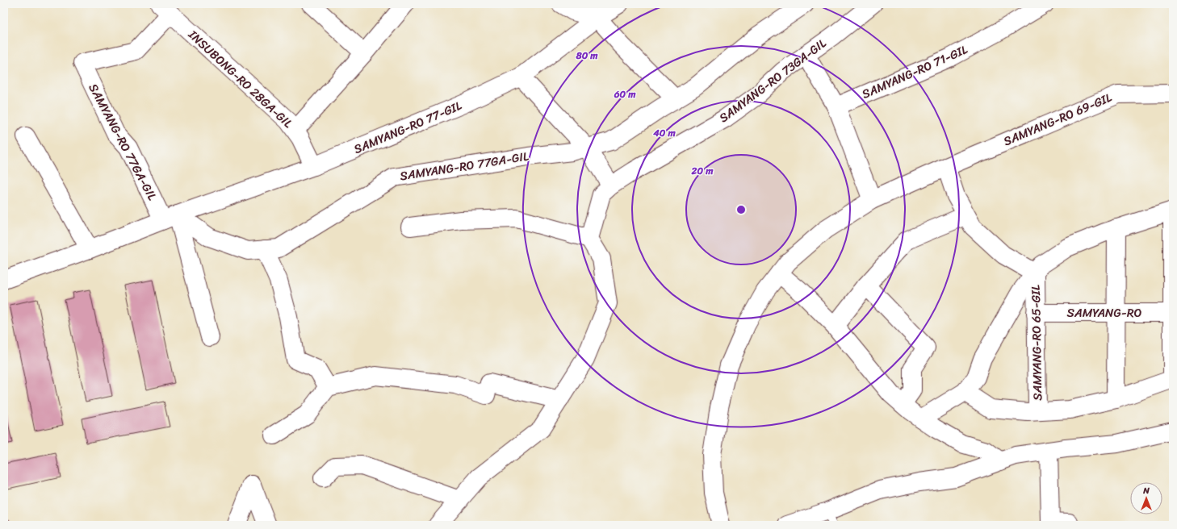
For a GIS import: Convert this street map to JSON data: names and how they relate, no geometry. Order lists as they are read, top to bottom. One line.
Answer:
{"streets":{"street":["SAMYANG-RO 71-GIL","INSUBONG-RO 28GA-GIL","SAMYANG-RO 73GA-GIL","SAMYANG-RO 69-GIL","SAMYANG-RO 77-GIL","SAMYANG-RO 77GA-GIL","SAMYANG-RO","SAMYANG-RO 65-GIL"]},"crossings":[["INSUBONG-RO 28GA-GIL","SAMYANG-RO 77-GIL"],["INSUBONG-RO 28GA-GIL","SAMYANG-RO 77GA-GIL"],["SAMYANG-RO 77-GIL","SAMYANG-RO 77GA-GIL"],["SAMYANG-RO","SAMYANG-RO 65-GIL"]],"north":"top","rings":["80 m","60 m","40 m","20 m"]}
